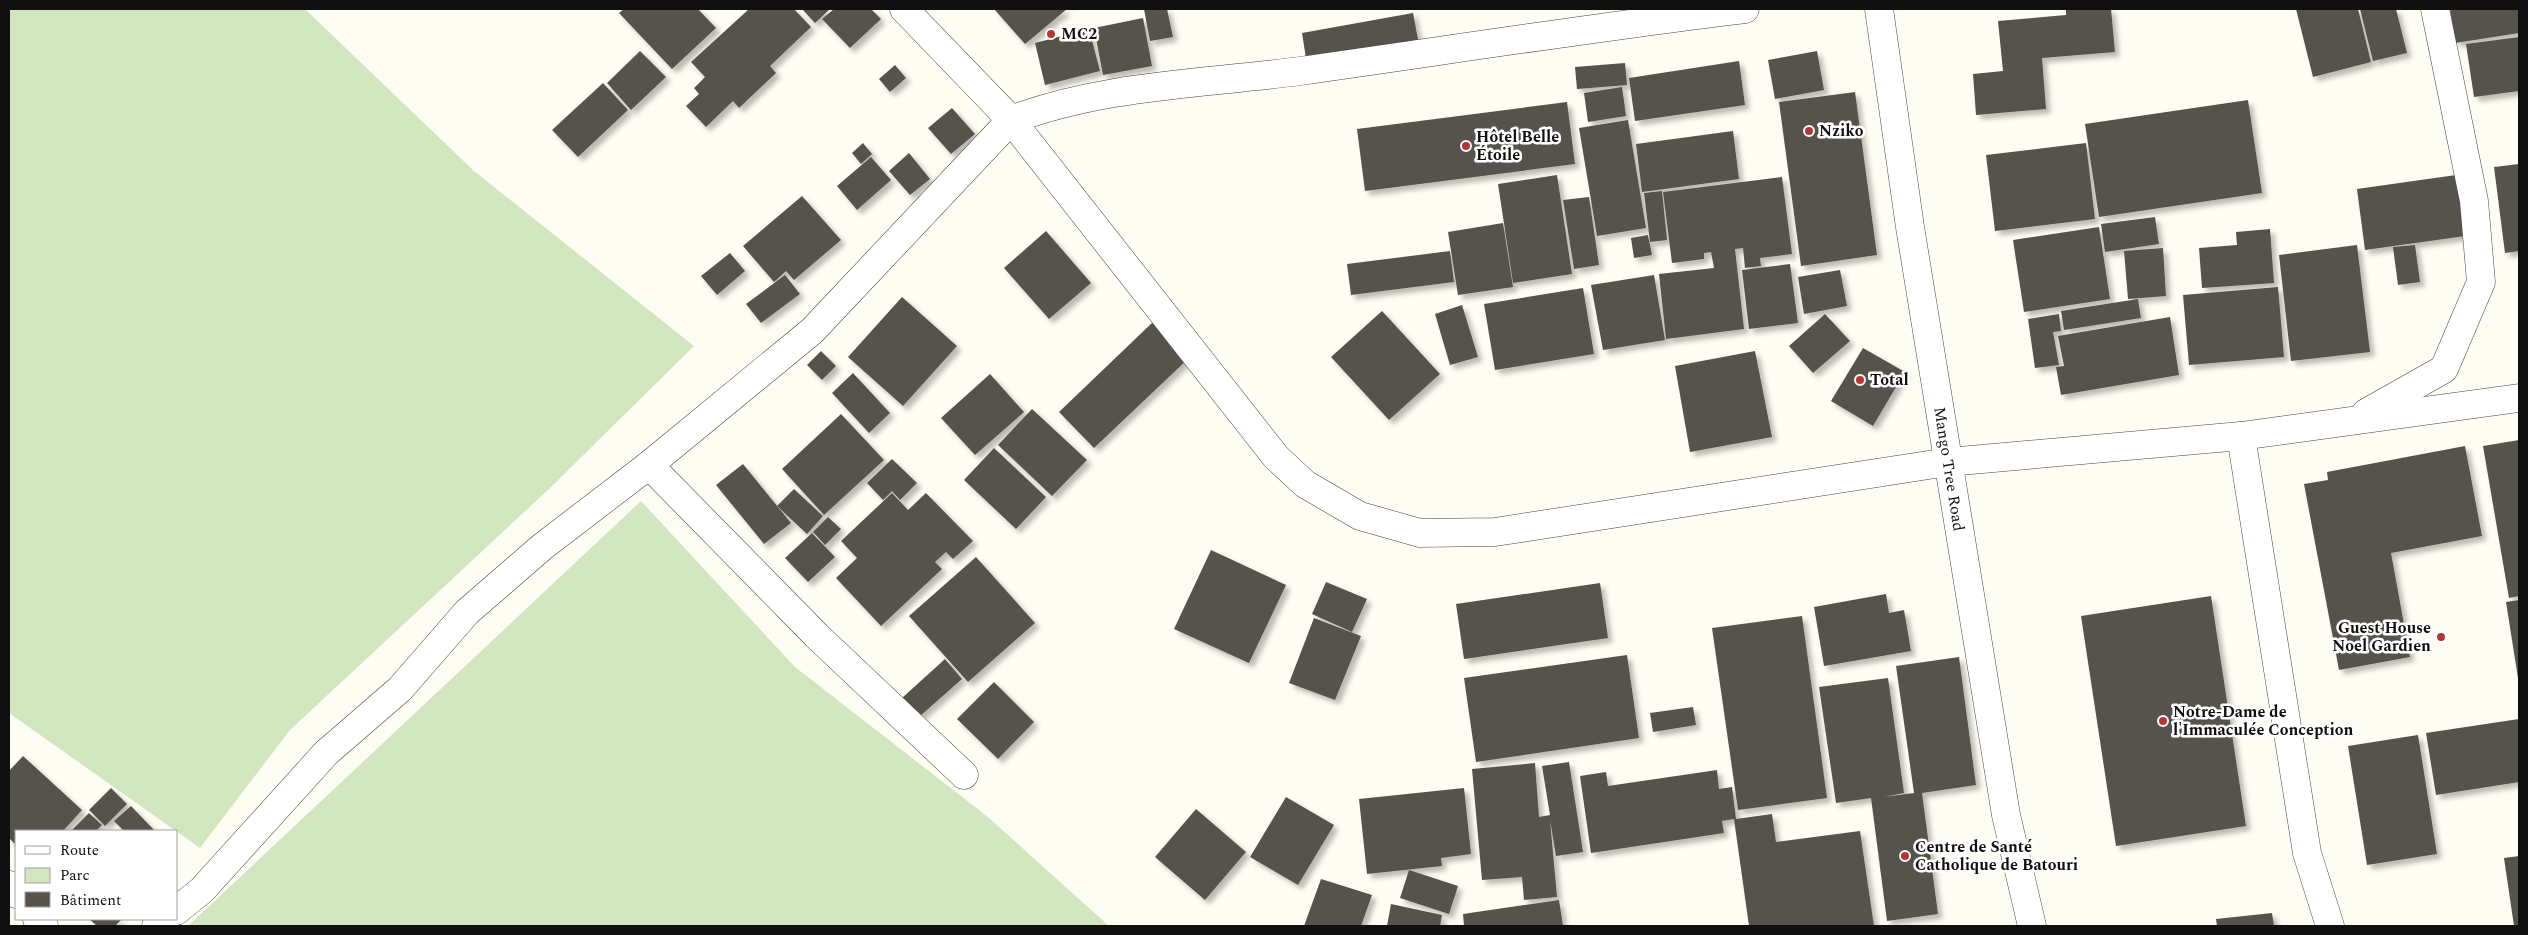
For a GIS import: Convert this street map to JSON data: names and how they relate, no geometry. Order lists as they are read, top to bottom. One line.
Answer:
{"streets":{"street":["Mango Tree Road"]},"places":["MC2","Nziko","Hôtel Belle Étoile","Total","Guest House Noel Gardien","Notre-Dame de l'Immaculée Conception","Centre de Santé Catholique de Batouri"],"legend":["Route","Parc","Bâtiment"]}
